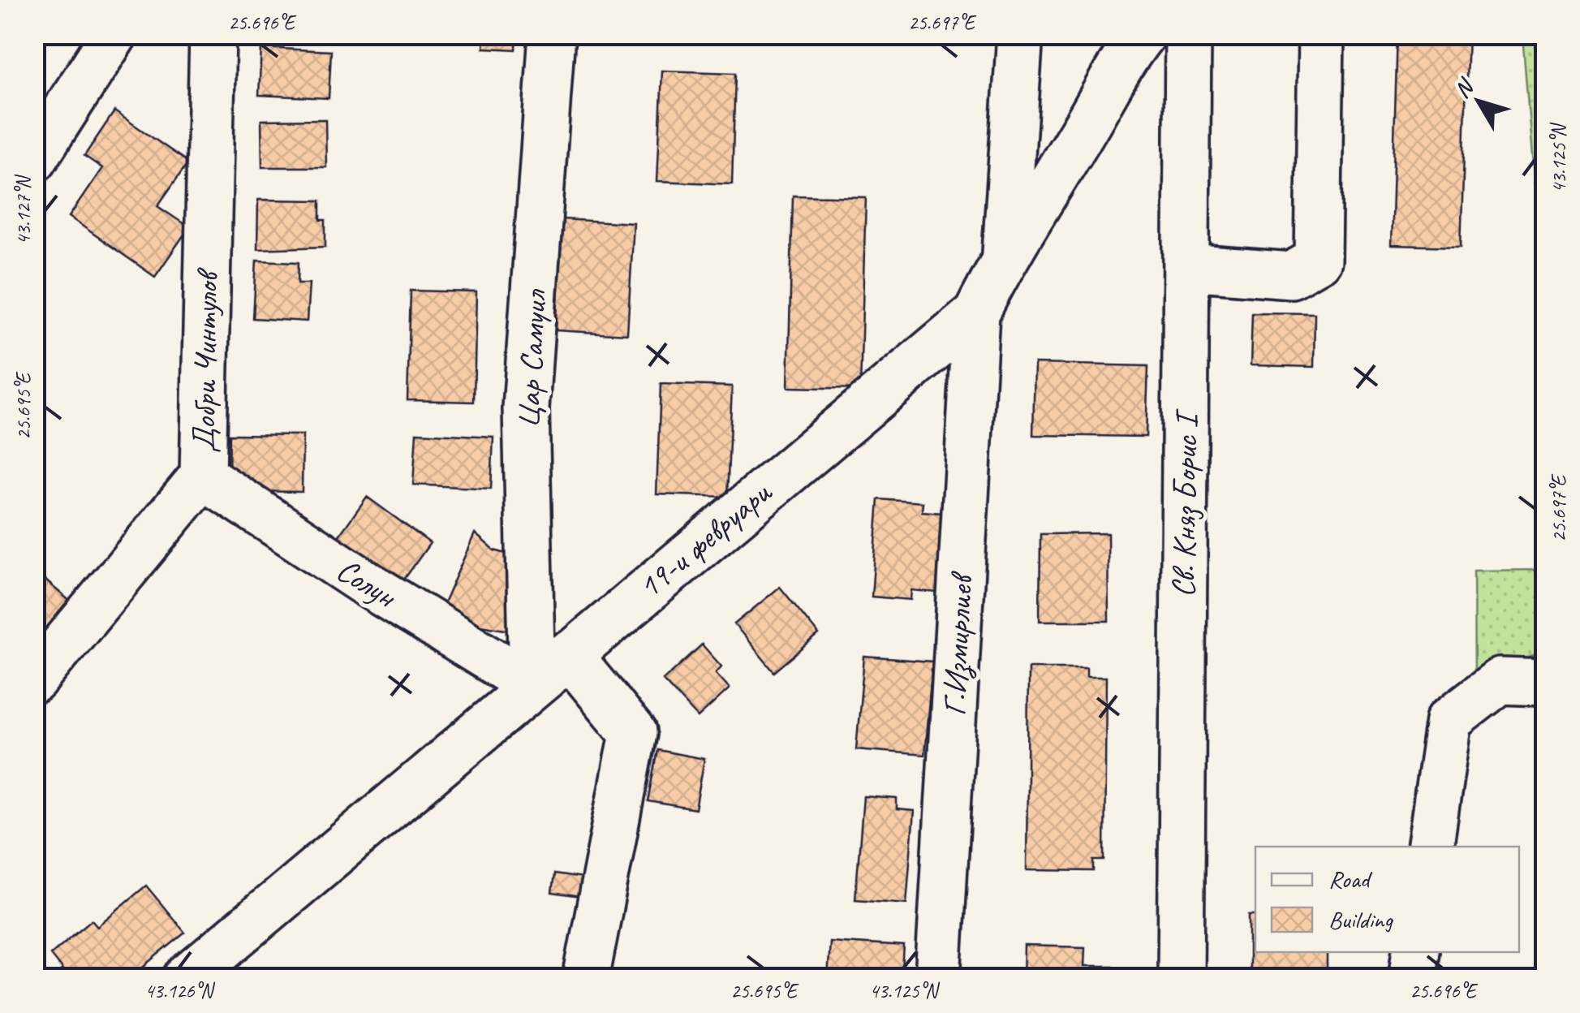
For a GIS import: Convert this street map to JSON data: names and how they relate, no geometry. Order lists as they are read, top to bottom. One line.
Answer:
{"streets":{"street":["Цар Самуил","Добри Чинтулов","Св. Княз Борис I","19-и февруари","Солун","Г.Измирлиев"]},"crossings":[["Цар Самуил","19-и февруари"],["Цар Самуил","Солун"],["Добри Чинтулов","Солун"],["19-и февруари","Солун"],["19-и февруари","Г.Измирлиев"]],"legend":["Road","Building"],"north":"top left","coordinates":["25.696°E","25.697°E","43.125°N","43.127°N","25.695°E","43.126°N"]}
